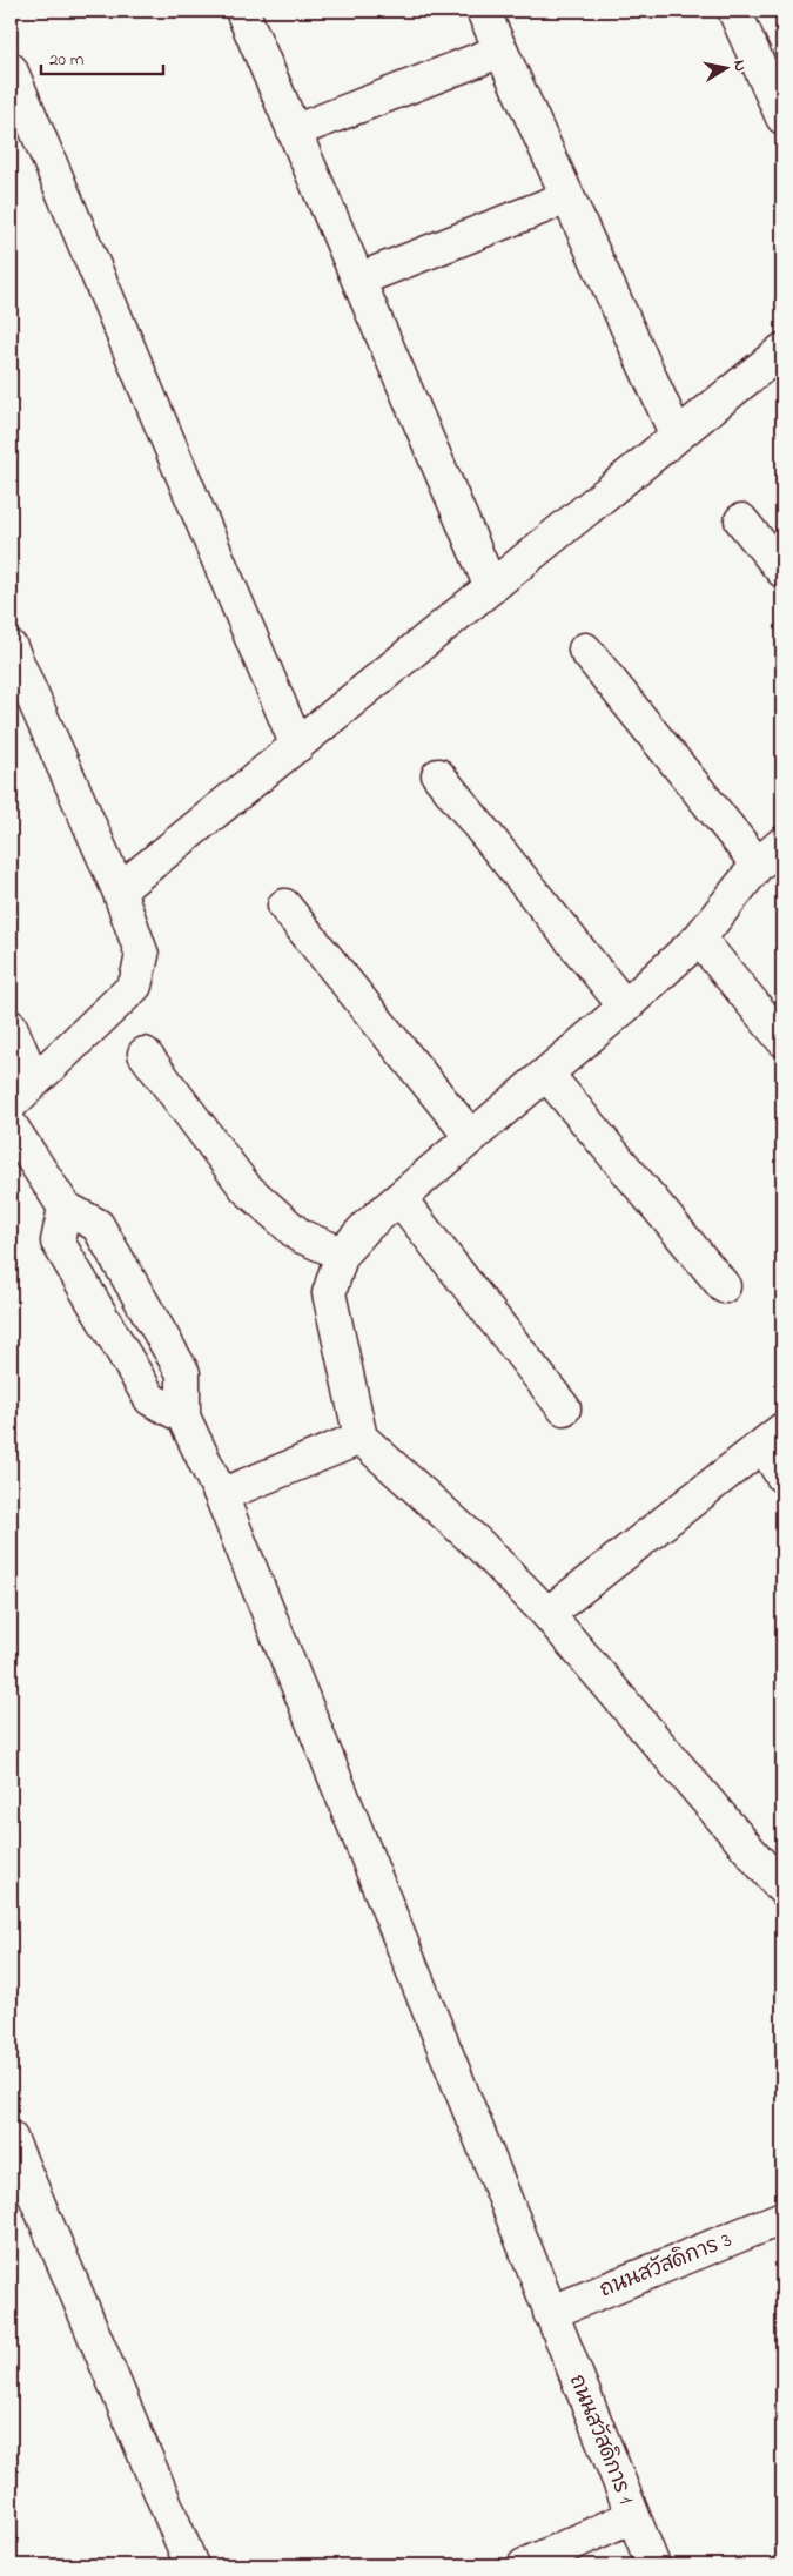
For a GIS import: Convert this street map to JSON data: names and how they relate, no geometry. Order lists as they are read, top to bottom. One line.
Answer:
{"streets":{"street":["ถนนสวัสดิการ 3","ถนนสวัสดิการ 1"]},"crossings":[["ถนนสวัสดิการ 3","ถนนสวัสดิการ 1"]],"scale_bar":"20 m","north":"right"}
